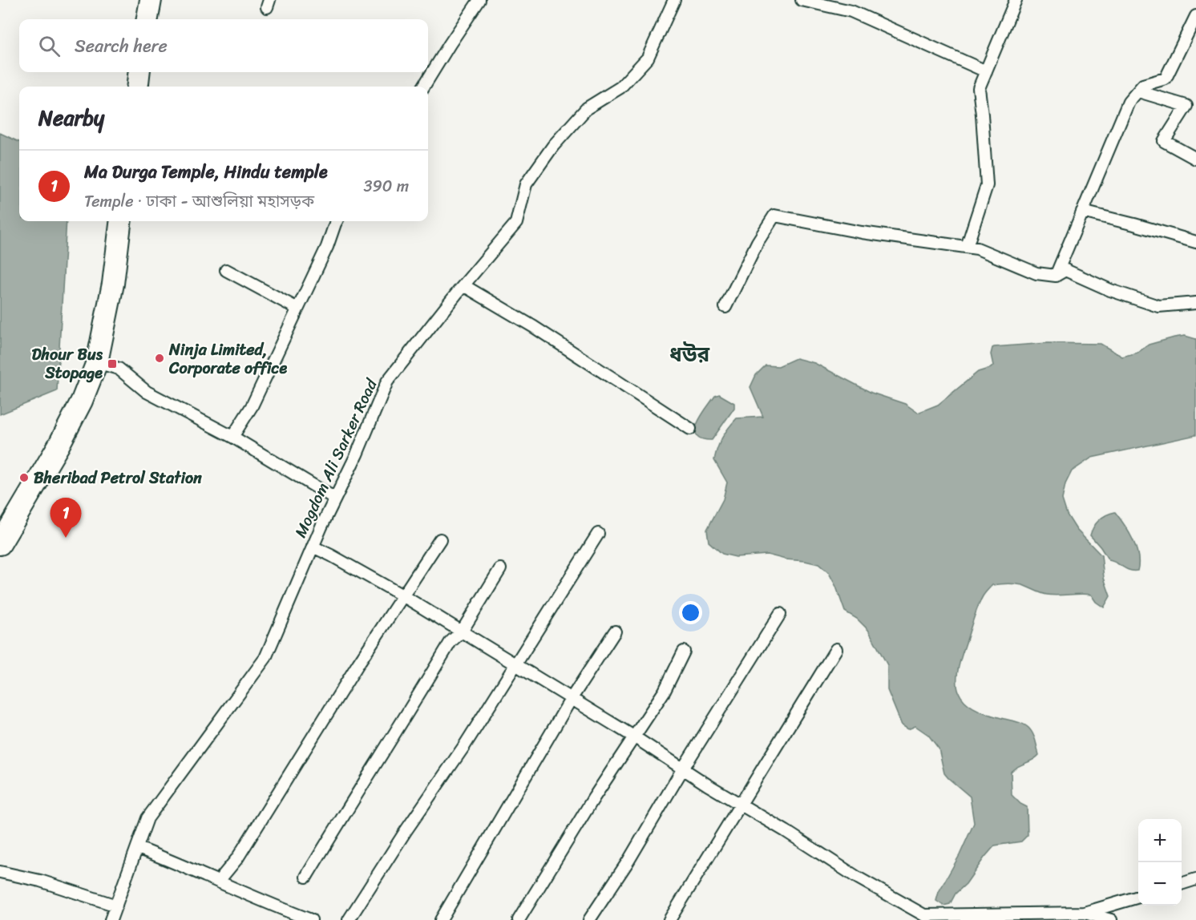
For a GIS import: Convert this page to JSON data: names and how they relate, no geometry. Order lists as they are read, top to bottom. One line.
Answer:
{"streets":{"street":["Mogdom Ali Sarker Road"]},"districts":["ধউর"],"places":{"other":["Ninja Limited, Corporate office","Bheribad Petrol Station"],"transit":["Dhour Bus Stopage"]},"page":{"search":"Search here","heading":"Nearby","list":[{"mark":"1","name":"Ma Durga Temple, Hindu temple","note":"Temple · ঢাকা - আশুলিয়া মহাসড়ক","value":"390 m"}],"pins":"1","map_buttons":["+","−"]}}
